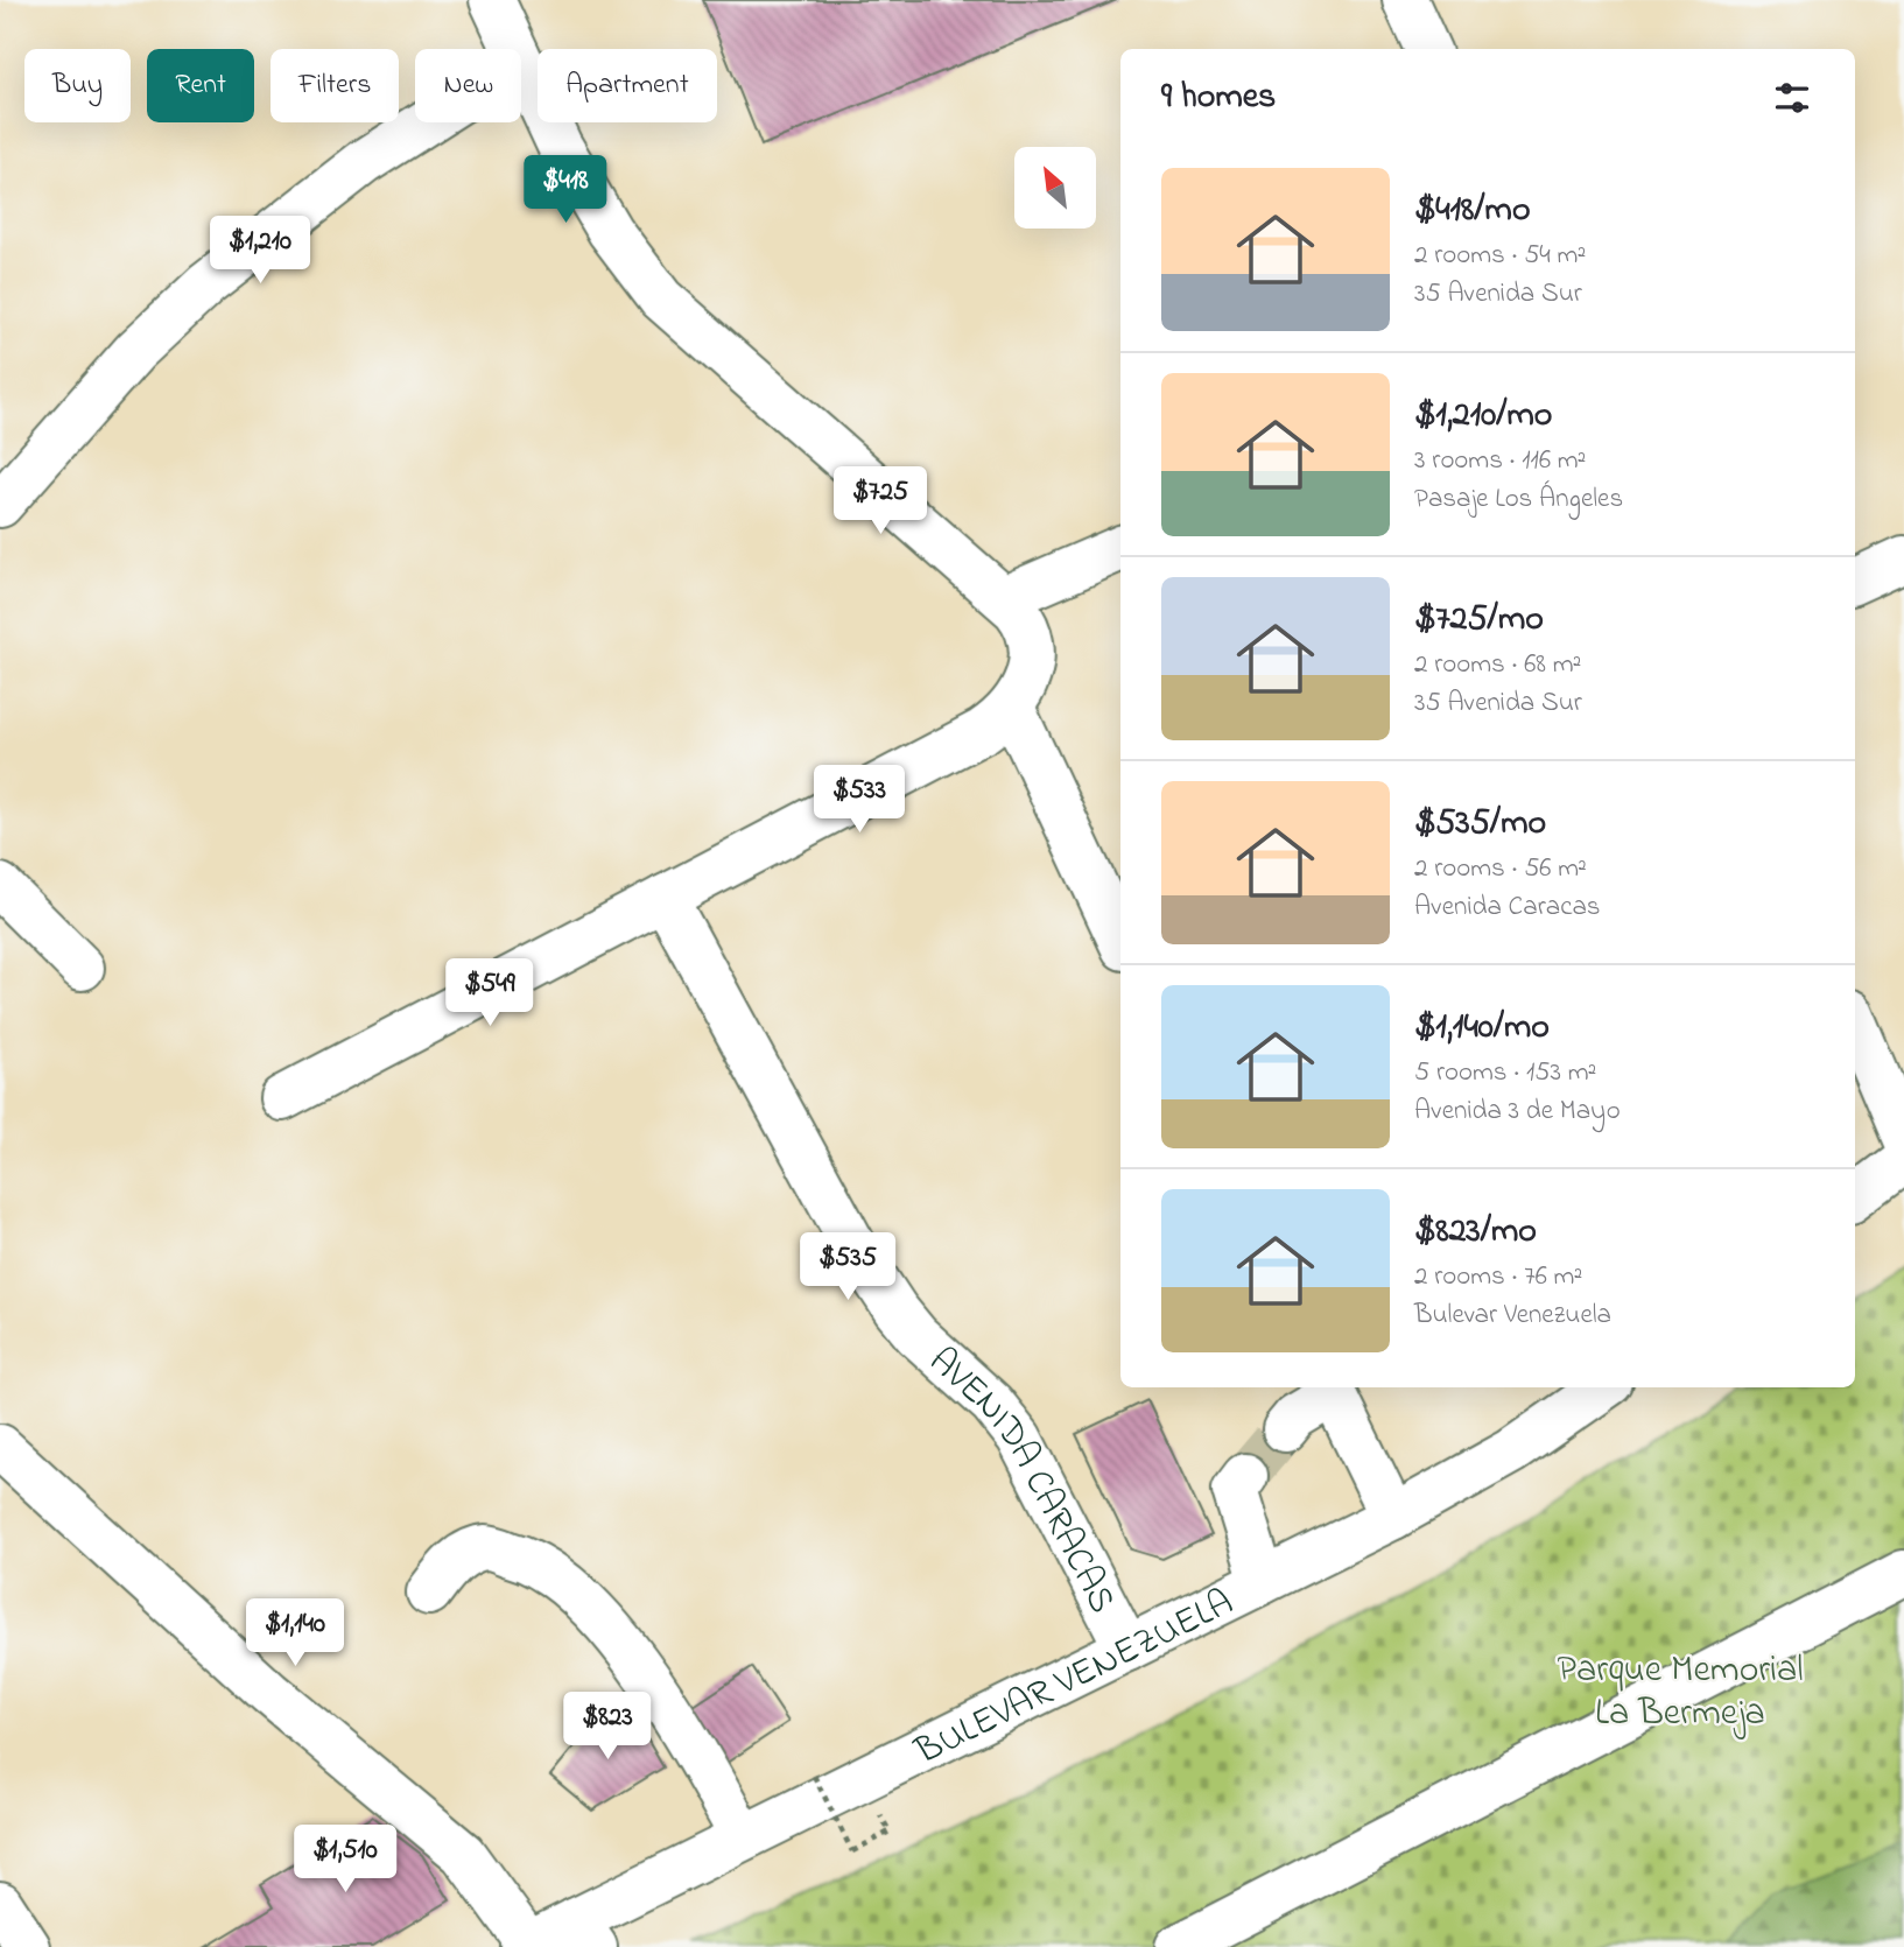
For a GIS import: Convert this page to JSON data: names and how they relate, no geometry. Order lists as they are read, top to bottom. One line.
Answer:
{"streets":{"main road":["AVENIDA CARACAS","BULEVAR VENEZUELA"]},"crossings":[["AVENIDA CARACAS","BULEVAR VENEZUELA"]],"parks":["Parque Memorial La Bermeja"],"north":"top left","page":{"chip":["Buy","Rent","Filters","New","Apartment"],"heading":"9 homes","list":[{"name":"$418/mo","note":"2 rooms · 54 m² · 35 Avenida Sur"},{"name":"$1,210/mo","note":"3 rooms · 116 m² · Pasaje Los Ángeles"},{"name":"$725/mo","note":"2 rooms · 68 m² · 35 Avenida Sur"},{"name":"$535/mo","note":"2 rooms · 56 m² · Avenida Caracas"},{"name":"$1,140/mo","note":"5 rooms · 153 m² · Avenida 3 de Mayo"},{"name":"$823/mo","note":"2 rooms · 76 m² · Bulevar Venezuela"}],"price":["$418","$1,210","$725","$533","$549","$535","$1,140","$823","$1,510"]}}
